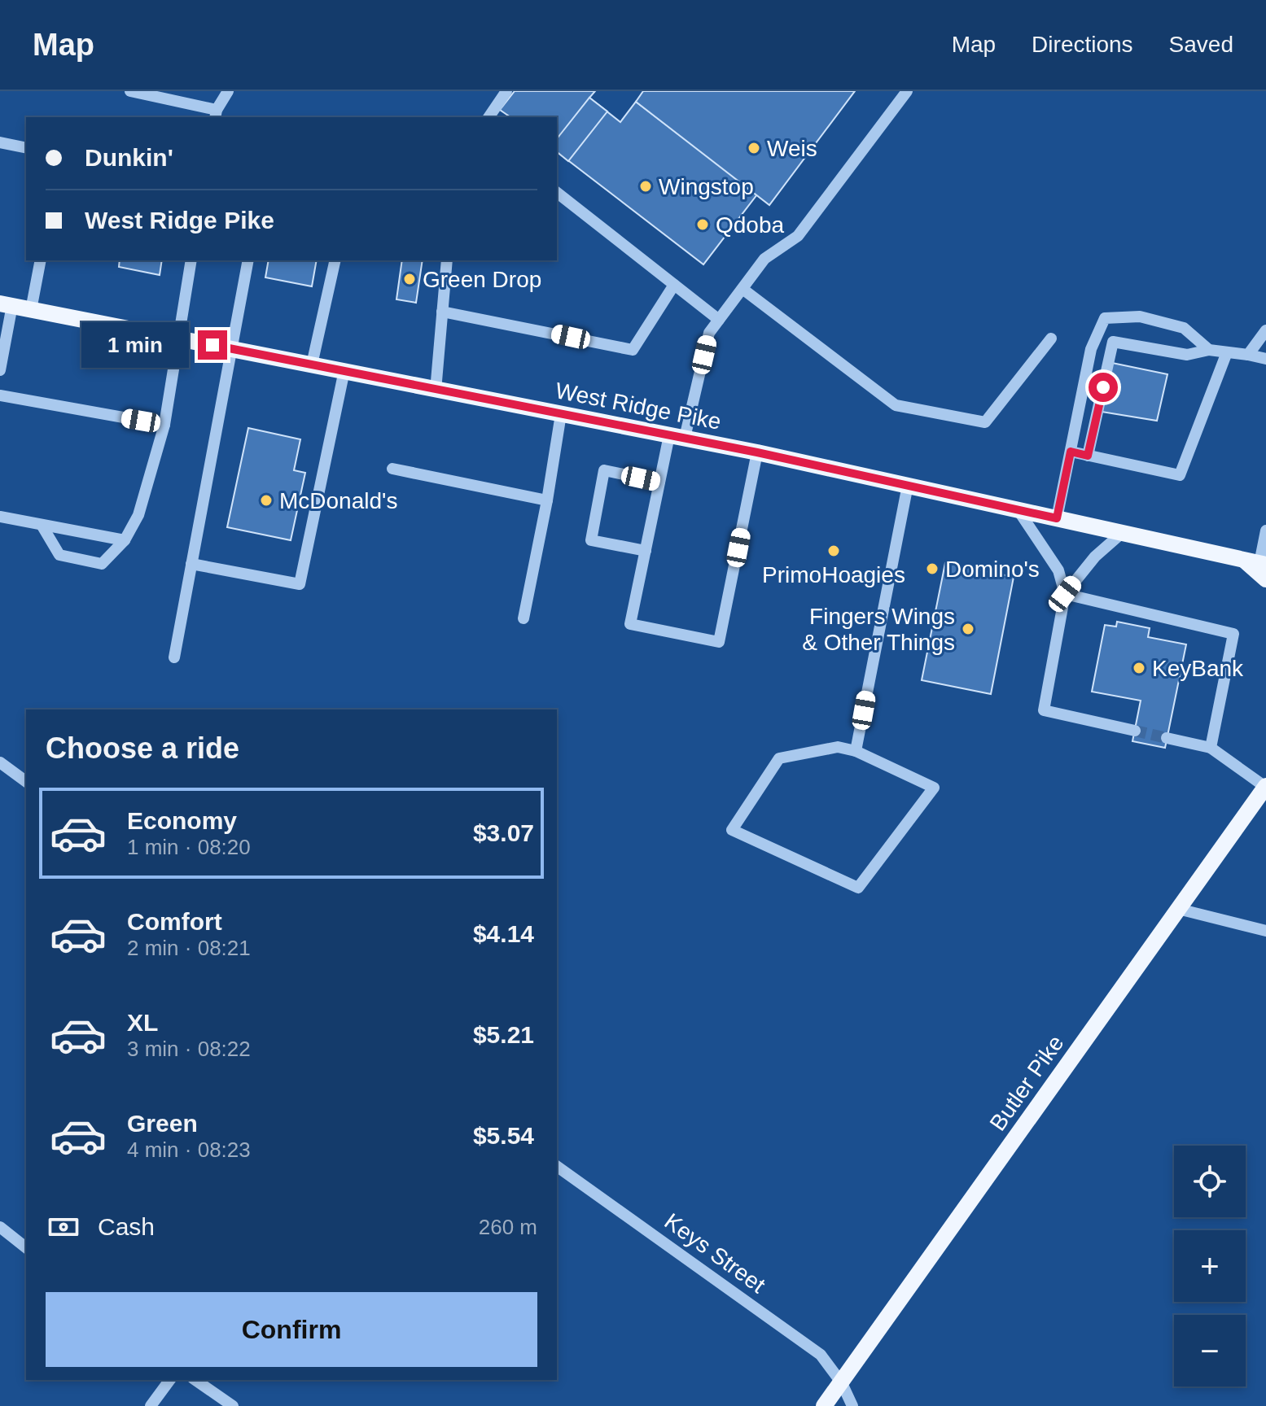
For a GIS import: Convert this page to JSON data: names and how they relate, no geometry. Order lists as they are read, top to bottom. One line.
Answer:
{"streets":{"main road":["West Ridge Pike","Butler Pike"],"street":["Keys Street"]},"crossings":[["Butler Pike","Keys Street"]],"places":["Weis","Wingstop","Qdoba","Green Drop","McDonald's","PrimoHoagies","Domino's","Fingers Wings & Other Things","KeyBank"],"page":{"header":"Map","nav":["Map","Directions","Saved"],"banner":["Dunkin'","West Ridge Pike"],"bubble":"1 min","heading":"Choose a ride","list":[{"name":"Economy","note":"1 min · 08:20","value":"$3.07"},{"name":"Comfort","note":"2 min · 08:21","value":"$4.14"},{"name":"XL","note":"3 min · 08:22","value":"$5.21"},{"name":"Green","note":"4 min · 08:23","value":"$5.54"}],"map_buttons":["+","−"],"pay":["Cash","260 m"],"buttons":"Confirm"}}
